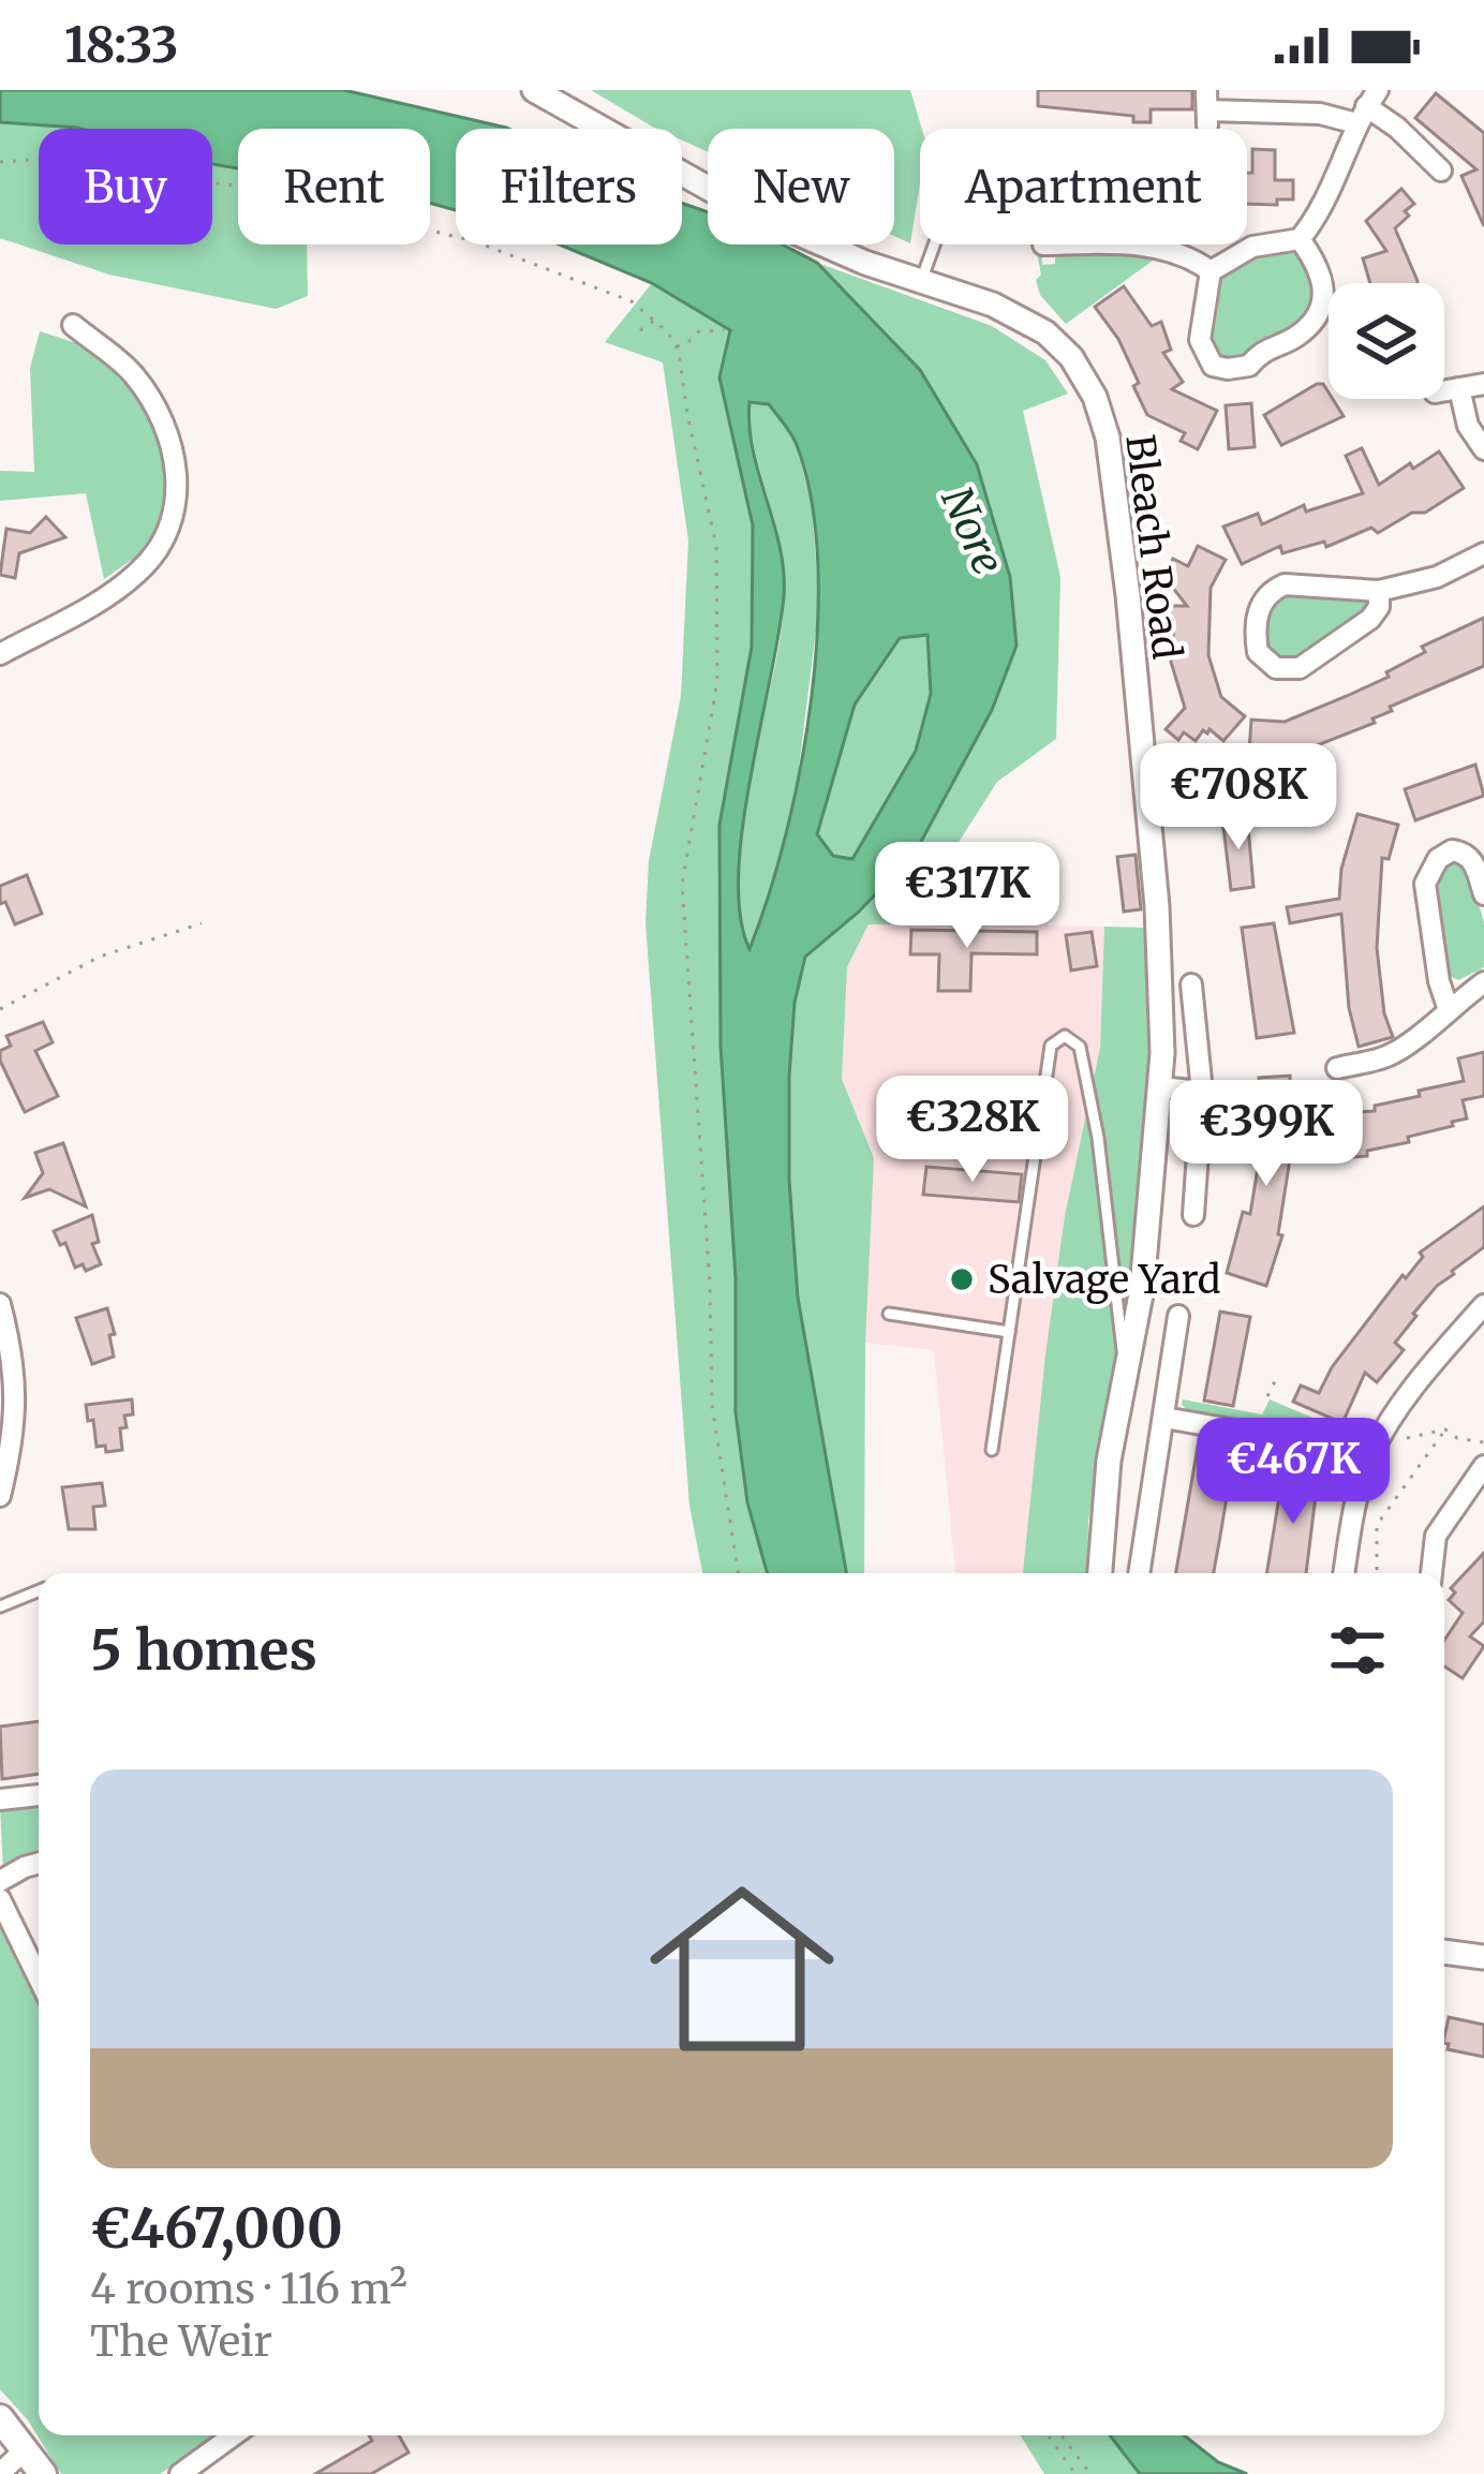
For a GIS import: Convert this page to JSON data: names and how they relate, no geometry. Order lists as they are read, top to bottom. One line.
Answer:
{"streets":{"street":["Bleach Road"]},"water":["Nore"],"places":["Salvage Yard"],"page":{"status":"18:33","chip":["Buy","Rent","Filters","New","Apartment"],"price":["€708K","€317K","€328K","€399K","€467K"],"heading":"5 homes","list":[{"name":"€467,000","note":"4 rooms · 116 m² · The Weir"}]}}
